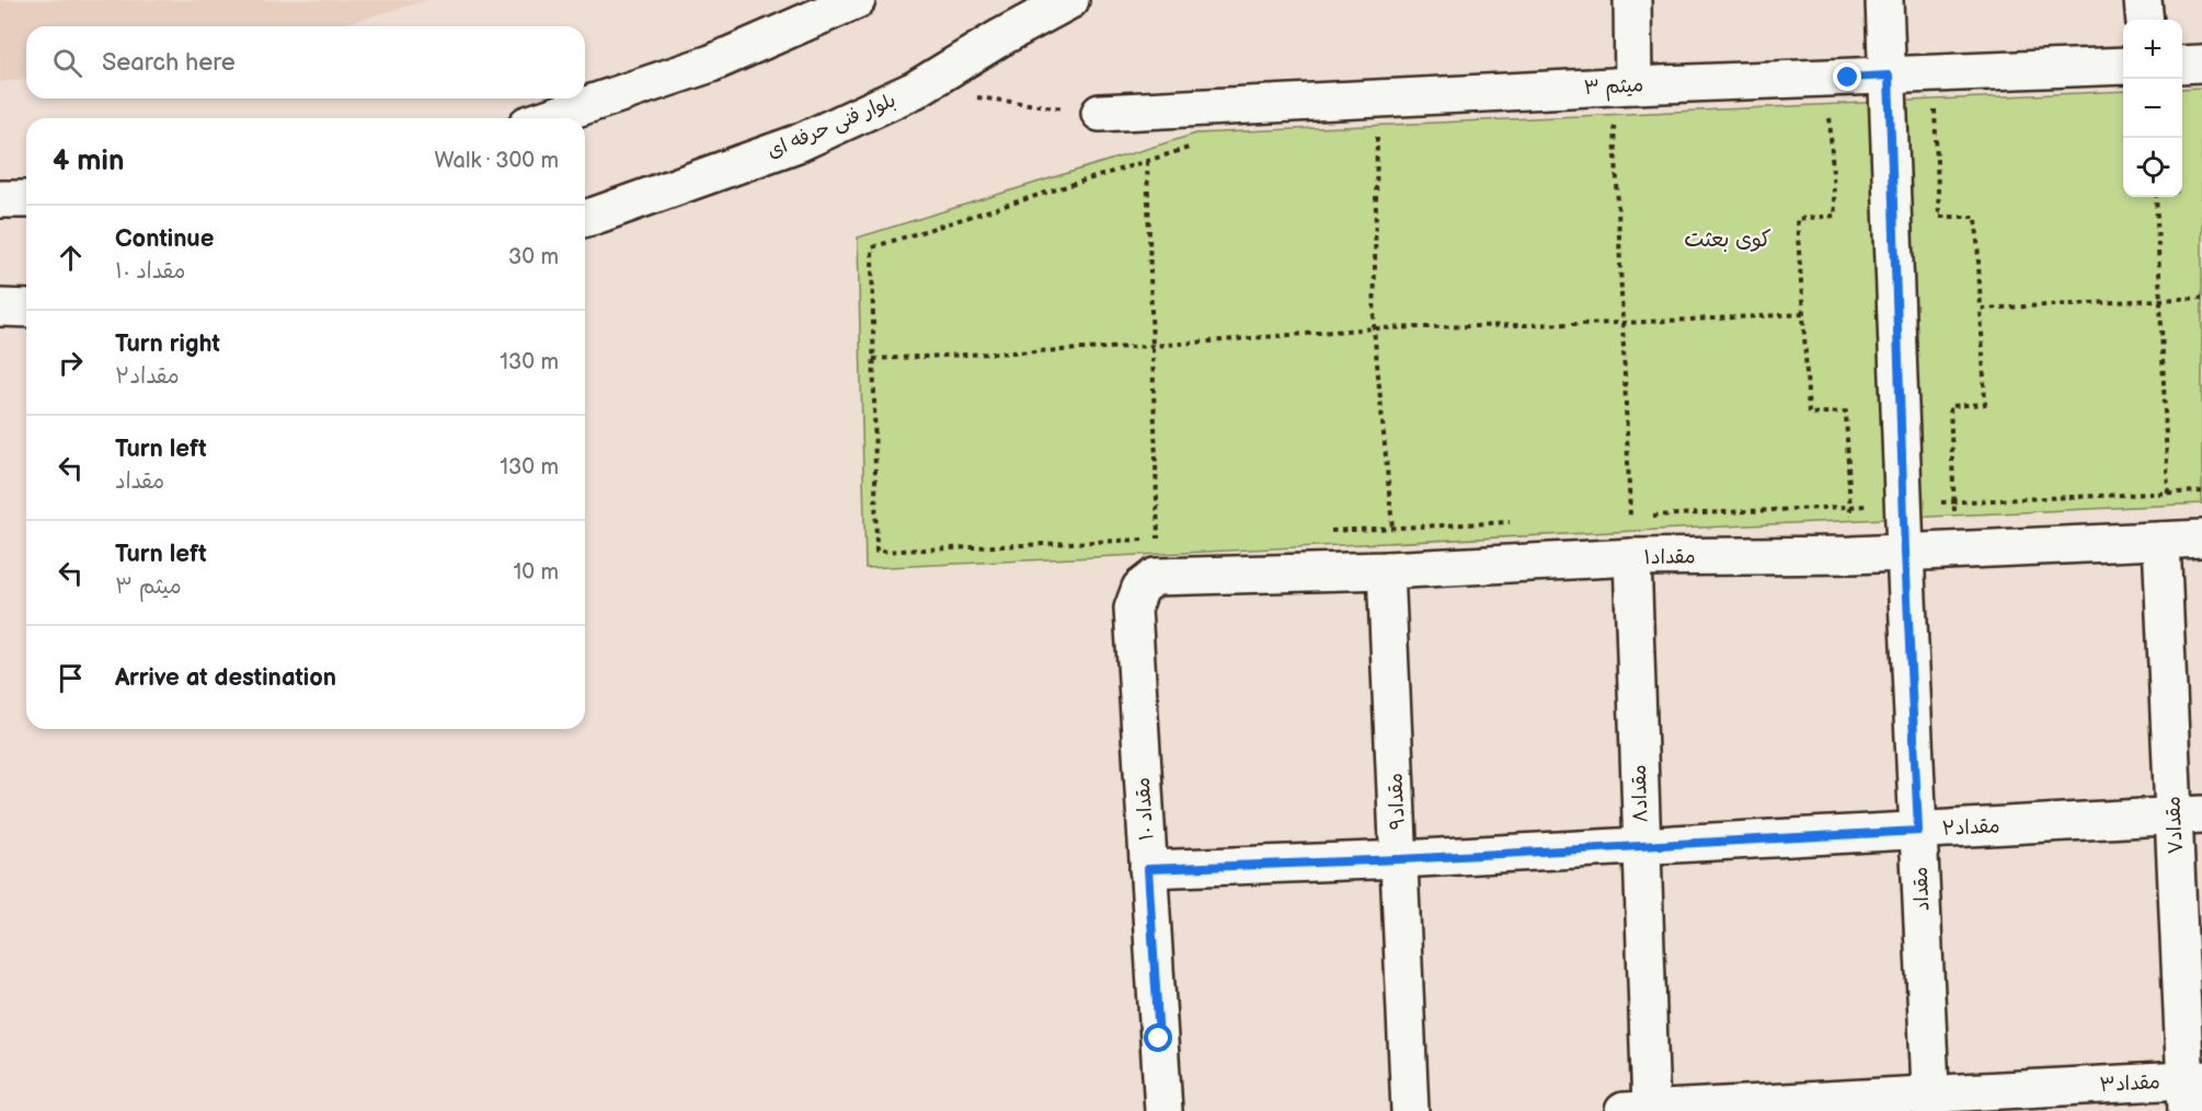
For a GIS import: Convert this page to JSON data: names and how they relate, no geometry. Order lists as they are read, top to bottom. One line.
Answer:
{"streets":{"street":["میثم ۳","بلوار فنی حرفه ای","مقداد۱","مقداد۸","مقداد۹","مقداد ۱۰","مقداد۷","مقداد۲","مقداد","مقداد۳"]},"crossings":[["میثم ۳","مقداد"],["مقداد۱","مقداد۸"],["مقداد۱","مقداد۹"],["مقداد۱","مقداد ۱۰"],["مقداد۱","مقداد۷"],["مقداد۱","مقداد"],["مقداد۸","مقداد۲"],["مقداد۸","مقداد۳"],["مقداد۹","مقداد۲"],["مقداد ۱۰","مقداد۲"],["مقداد۷","مقداد۲"],["مقداد۷","مقداد۳"],["مقداد۲","مقداد"],["مقداد","مقداد۳"]],"districts":["کوی بعثت"],"page":{"map_buttons":["+","−"],"search":"Search here","heading":["4 min","Walk · 300 m"],"list":[["Continue","مقداد ۱۰","30 m"],["Turn right","مقداد۲","130 m"],["Turn left","مقداد","130 m"],["Turn left","میثم ۳","10 m"],"Arrive at destination"]}}
